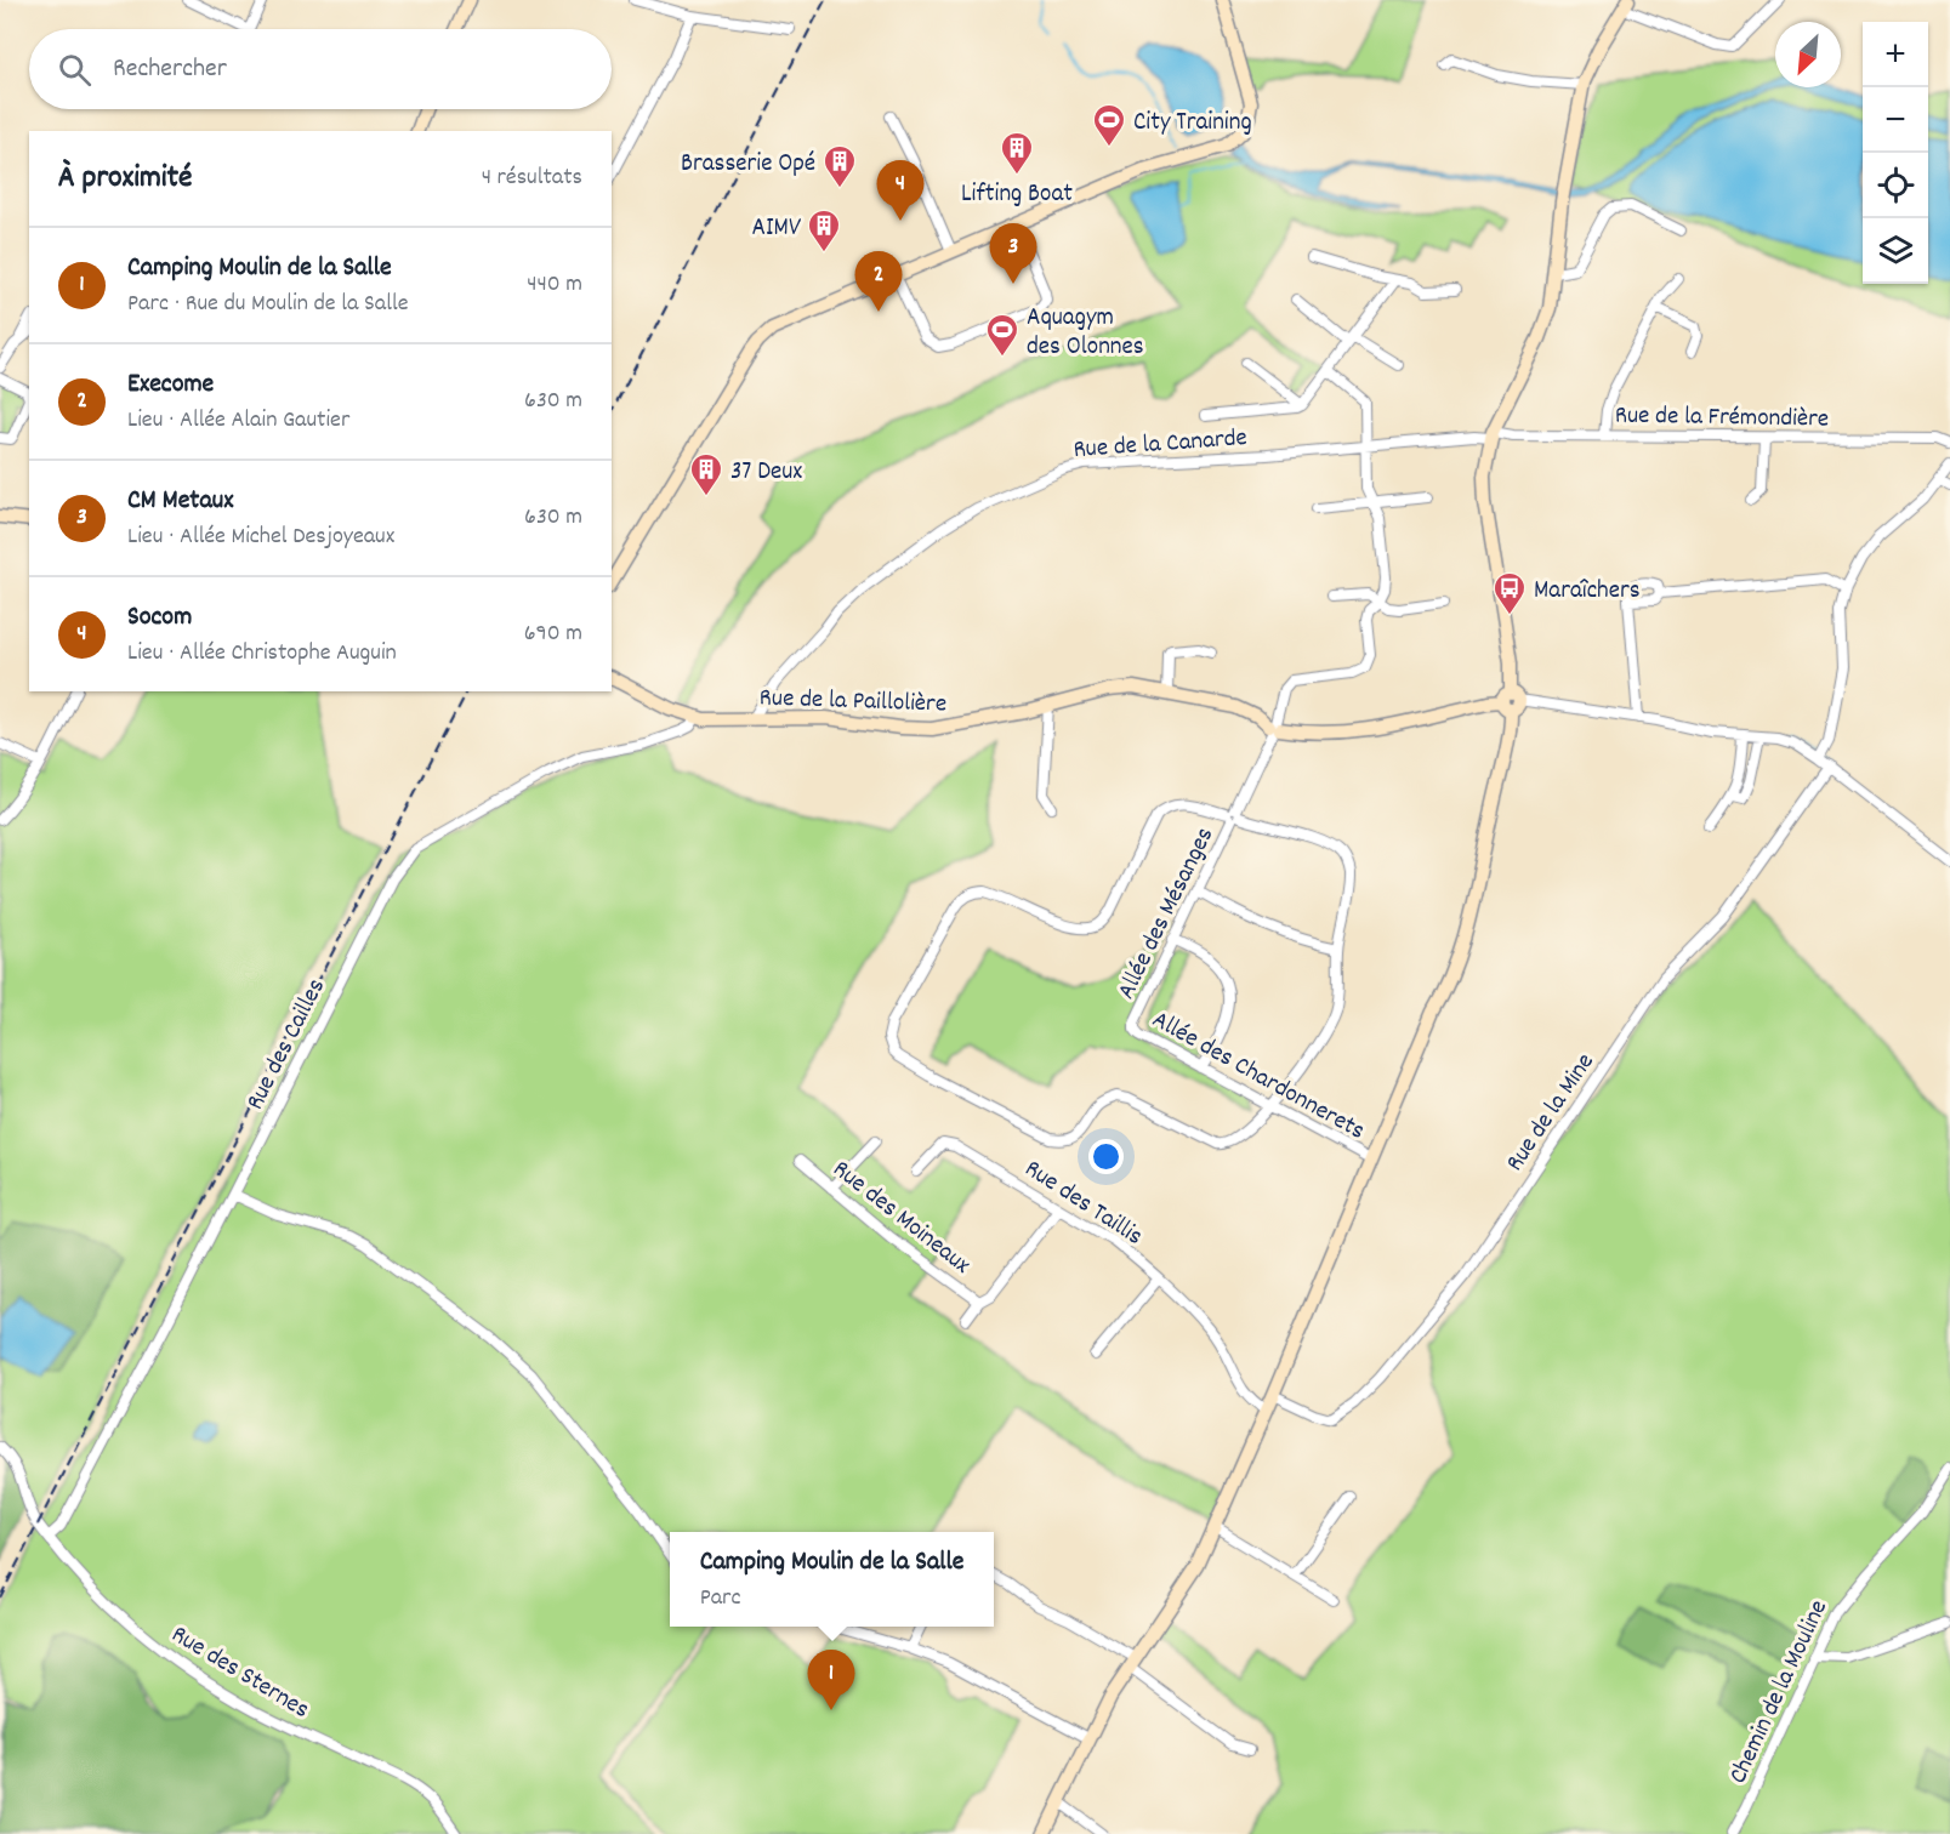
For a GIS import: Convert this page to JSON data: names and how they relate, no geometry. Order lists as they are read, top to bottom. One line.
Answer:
{"streets":{"street":["Rue de la Frémondière","Rue de la Canarde","Rue de la Paillolière","Allée des Mésanges","Rue des Cailles","Allée des Chardonnerets","Rue de la Mine","Rue des Taillis","Rue des Moineaux","Rue des Sternes","Chemin de la Mouline"]},"crossings":[["Rue de la Frémondière","Rue de la Canarde"],["Rue de la Canarde","Rue de la Paillolière"],["Rue de la Paillolière","Allée des Mésanges"],["Rue de la Paillolière","Rue des Cailles"],["Allée des Mésanges","Allée des Chardonnerets"],["Rue des Cailles","Rue des Sternes"]],"places":{"sports":["City Training","Aquagym des Olonnes"],"building":["Lifting Boat","Brasserie Opé","AIMV","37 Deux"],"bus stop":["Maraîchers"]},"north":"bottom left","page":{"map_buttons":["+","−"],"search":"Rechercher","heading":["À proximité","4 résultats"],"pins":["4","3","2","1"],"list":[{"mark":"1","name":"Camping Moulin de la Salle","note":"Parc · Rue du Moulin de la Salle","value":"440 m"},{"mark":"2","name":"Execome","note":"Lieu · Allée Alain Gautier","value":"630 m"},{"mark":"3","name":"CM Metaux","note":"Lieu · Allée Michel Desjoyeaux","value":"630 m"},{"mark":"4","name":"Socom","note":"Lieu · Allée Christophe Auguin","value":"690 m"}],"popup":["Camping Moulin de la Salle","Parc"]}}
